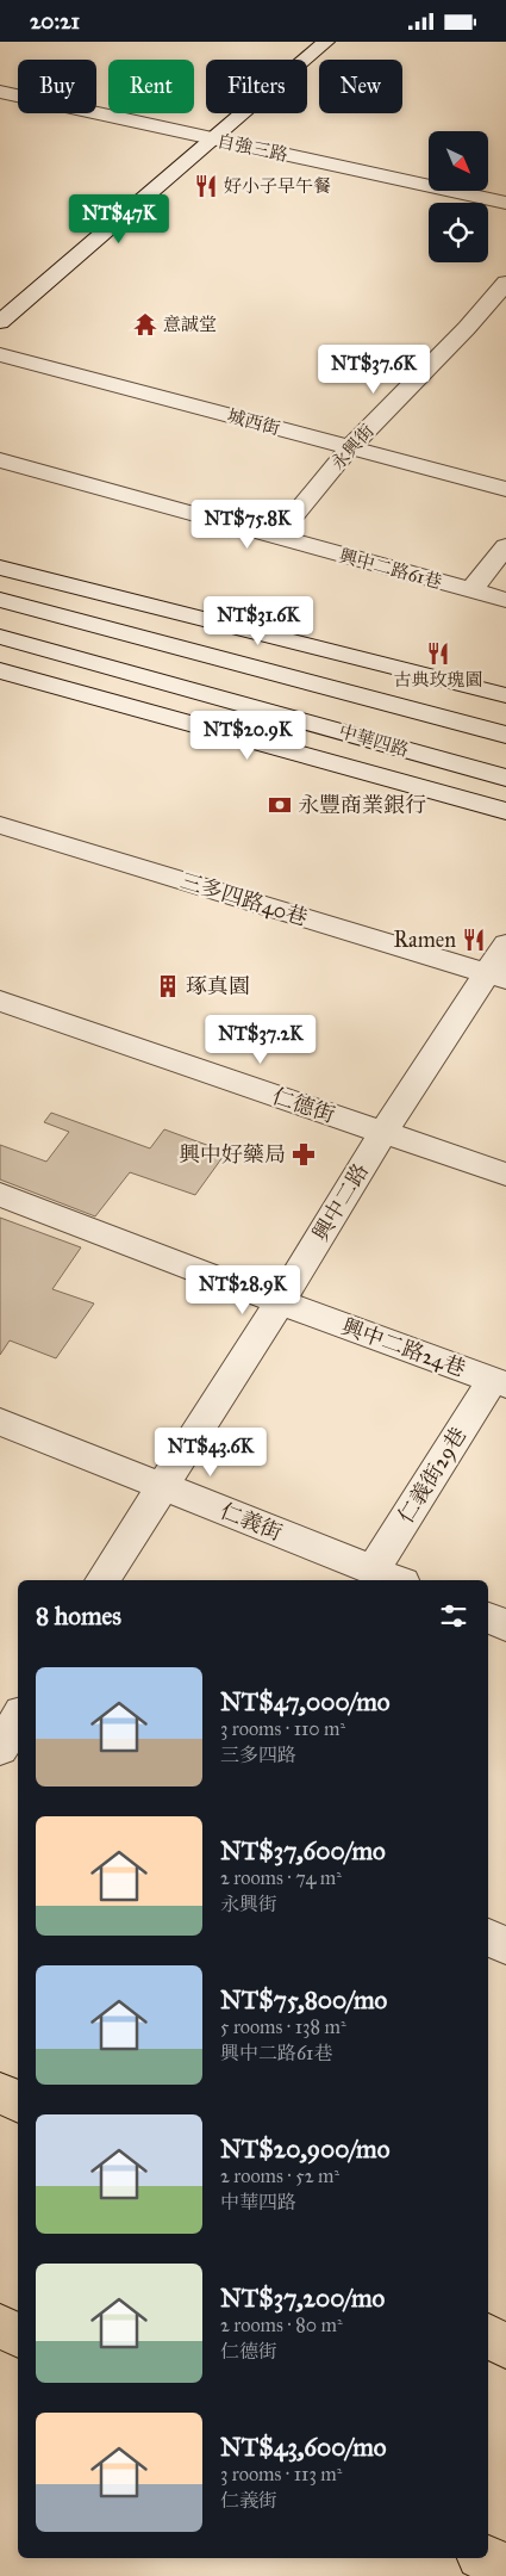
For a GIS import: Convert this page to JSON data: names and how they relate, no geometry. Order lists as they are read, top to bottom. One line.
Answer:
{"streets":{"street":["自強三路","城西街","永興街","興中二路61巷","中華四路","三多四路40巷","仁德街","興中二路","興中二路24巷","仁義街29巷","仁義街"]},"crossings":[["城西街","永興街"],["永興街","興中二路61巷"],["三多四路40巷","興中二路"],["仁德街","興中二路"],["興中二路","興中二路24巷"],["興中二路","仁義街"],["興中二路24巷","仁義街29巷"],["仁義街29巷","仁義街"]],"places":{"restaurant":["好小子早午餐","古典玫瑰園","Ramen"],"temple":["意誠堂"],"bank":["永豐商業銀行"],"building":["琢真園"],"pharmacy":["興中好藥局"]},"north":"bottom right","page":{"status":"20:21","chip":["Buy","Rent","Filters","New"],"price":["NT$47K","NT$37.6K","NT$75.8K","NT$31.6K","NT$20.9K","NT$37.2K","NT$28.9K","NT$43.6K"],"heading":"8 homes","list":[{"name":"NT$47,000/mo","note":"3 rooms · 110 m² · 三多四路"},{"name":"NT$37,600/mo","note":"2 rooms · 74 m² · 永興街"},{"name":"NT$75,800/mo","note":"5 rooms · 138 m² · 興中二路61巷"},{"name":"NT$20,900/mo","note":"2 rooms · 52 m² · 中華四路"},{"name":"NT$37,200/mo","note":"2 rooms · 80 m² · 仁德街"},{"name":"NT$43,600/mo","note":"3 rooms · 113 m² · 仁義街"}]}}
